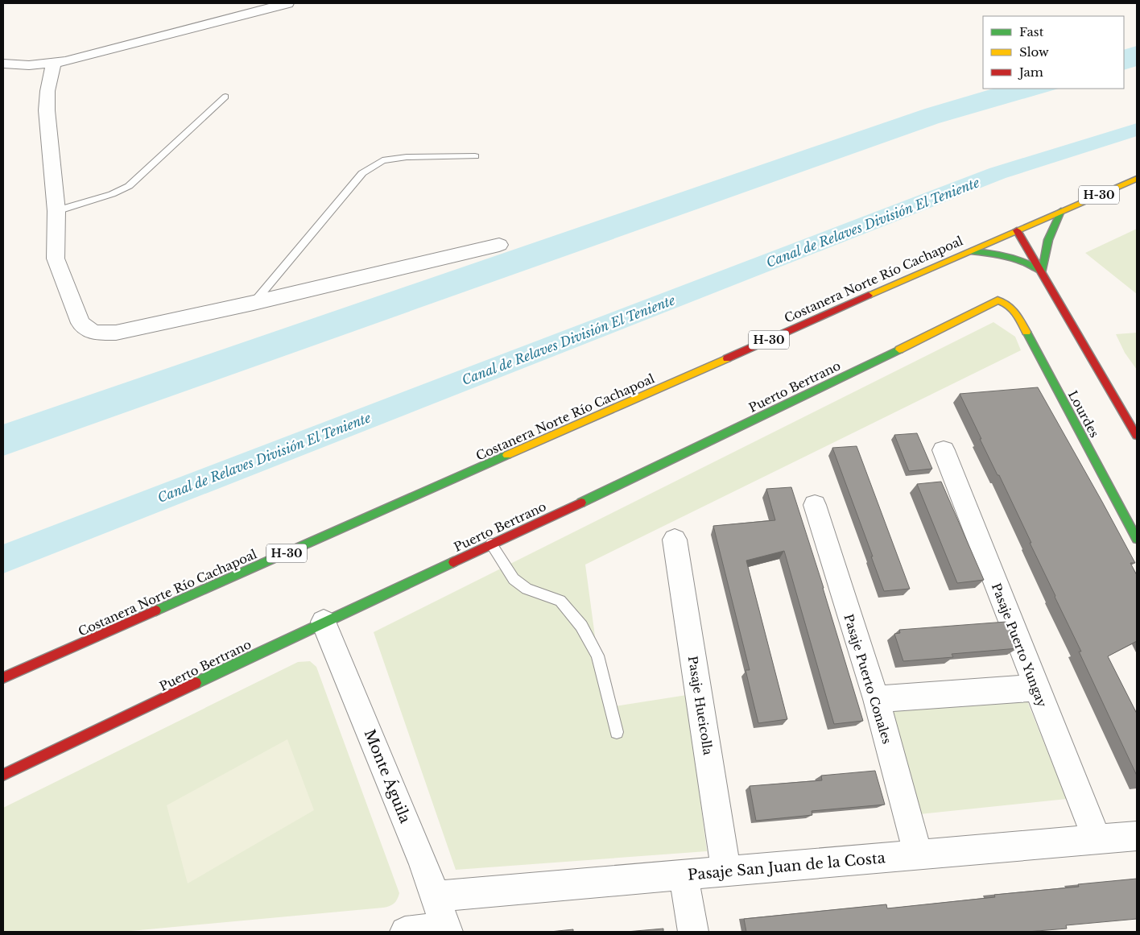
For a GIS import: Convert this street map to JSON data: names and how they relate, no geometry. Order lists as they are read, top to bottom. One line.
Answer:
{"streets":{"street":["H-30","Costanera Norte Río Cachapoal","Puerto Bertrano","Lourdes","Pasaje Puerto Yungay","Pasaje Puerto Conales","Pasaje Hueicolla","Monte Águila","Pasaje San Juan de la Costa"]},"crossings":[["Puerto Bertrano","Lourdes"],["Puerto Bertrano","Monte Águila"],["Pasaje Puerto Yungay","Pasaje San Juan de la Costa"],["Pasaje Puerto Conales","Pasaje San Juan de la Costa"],["Pasaje Hueicolla","Pasaje San Juan de la Costa"],["Monte Águila","Pasaje San Juan de la Costa"]],"water":["Canal de Relaves División El Teniente"],"legend":["Fast","Slow","Jam"]}
